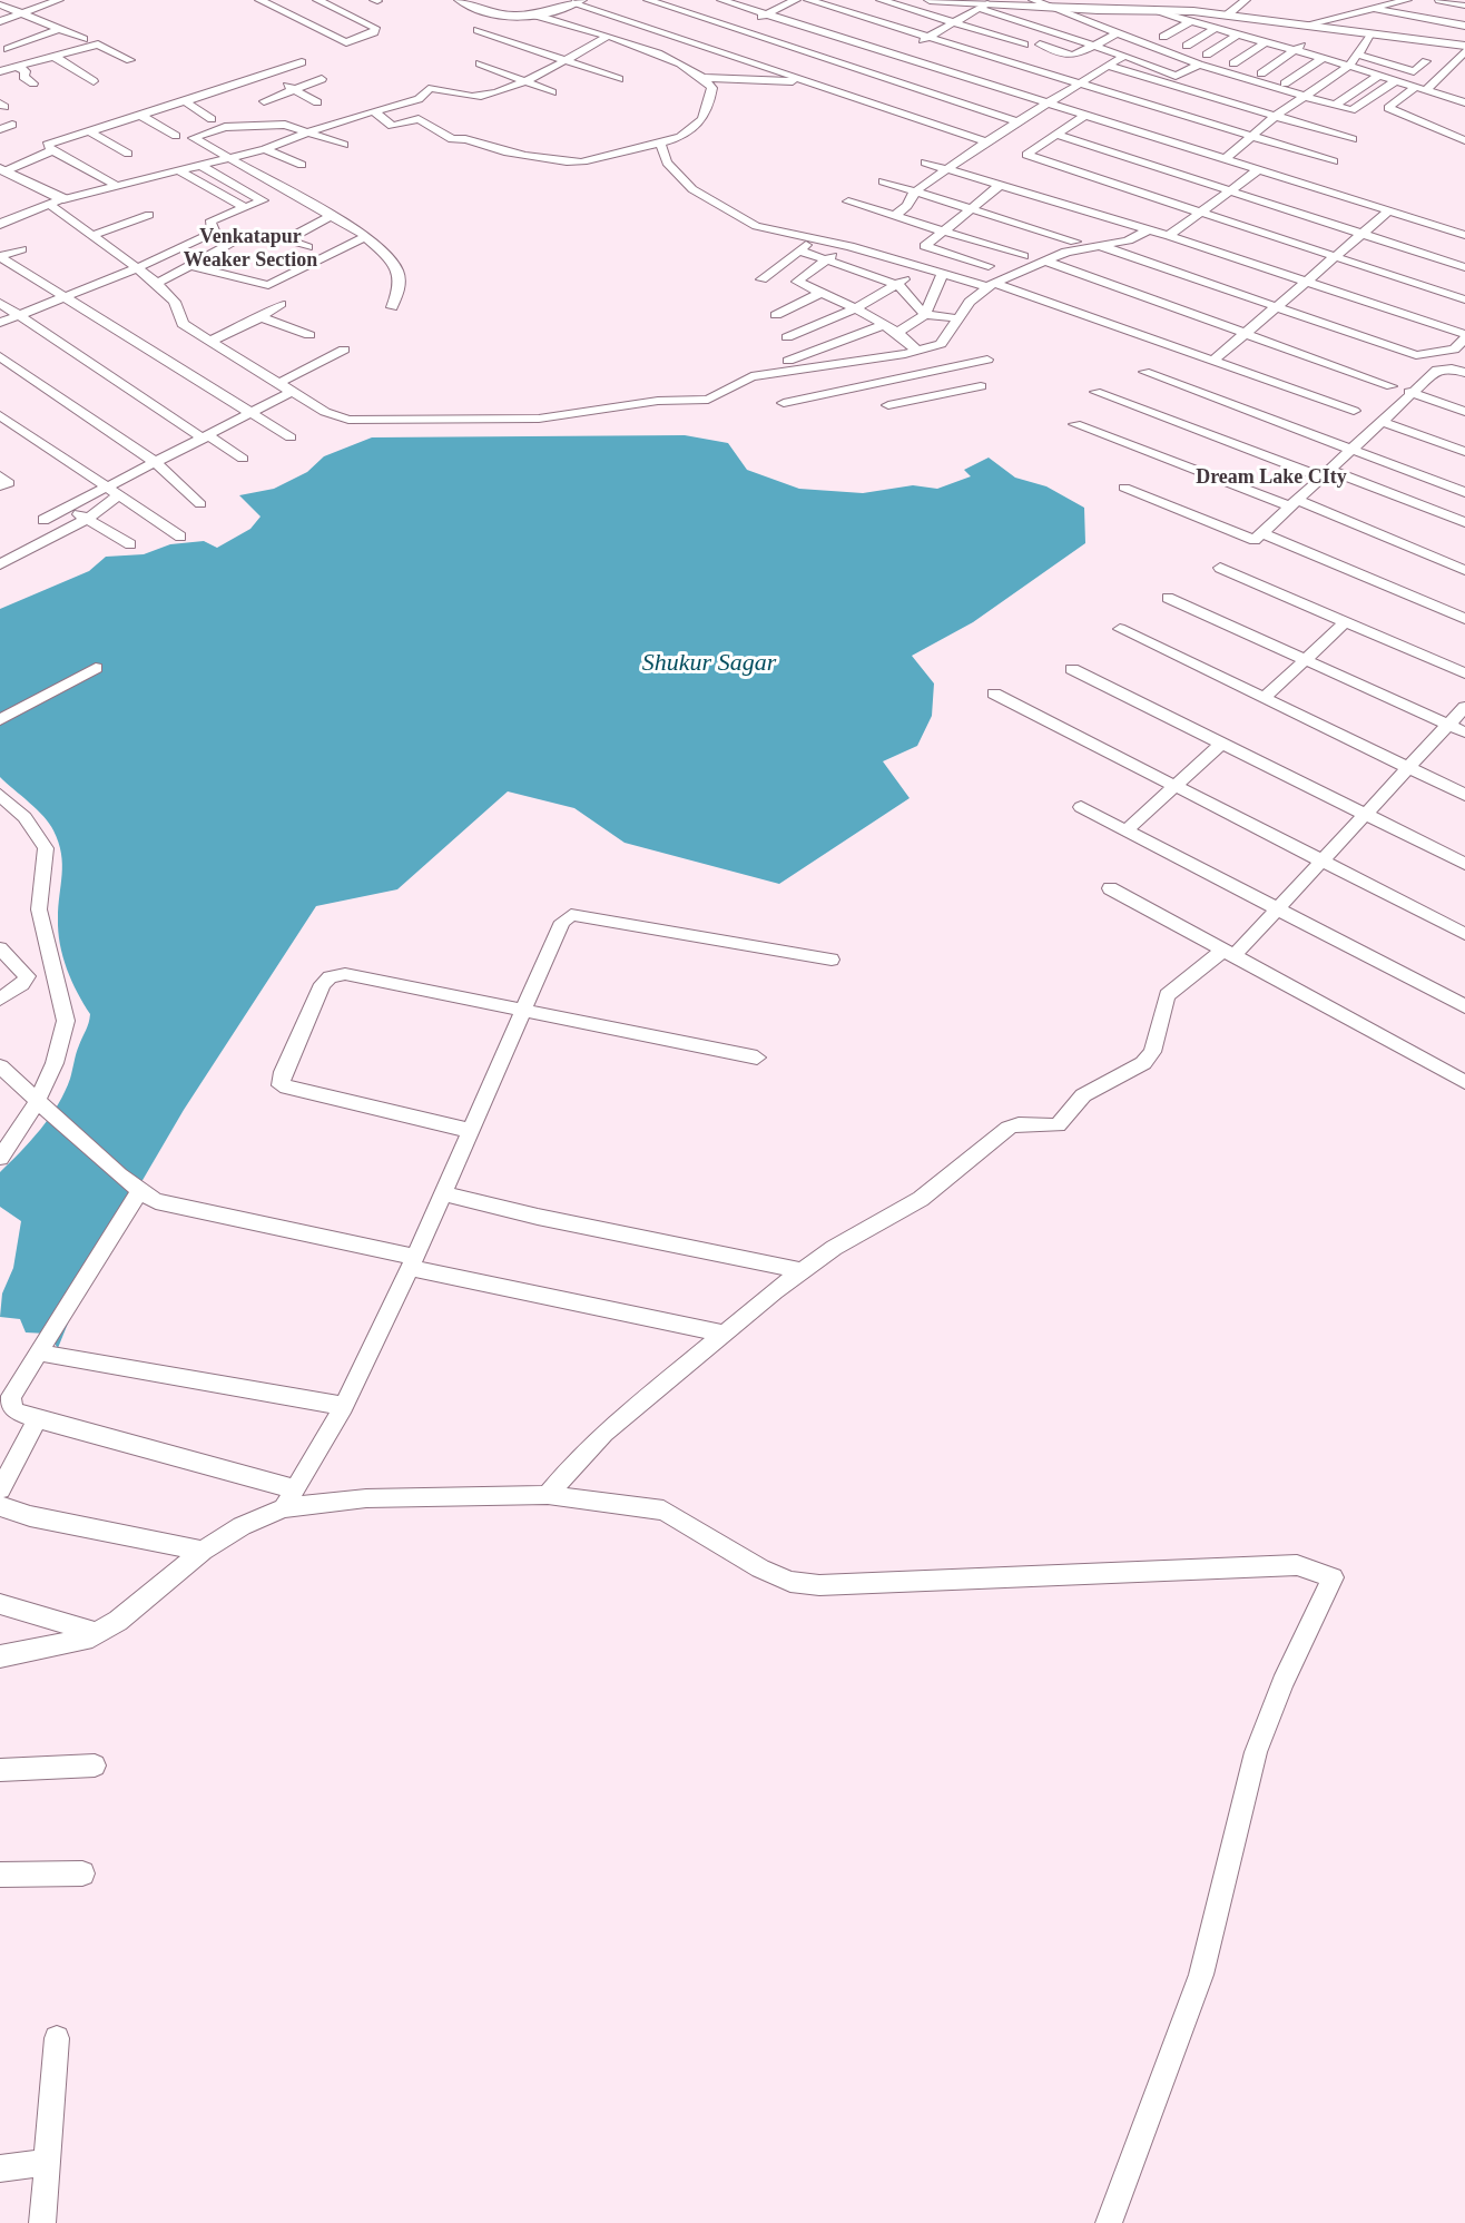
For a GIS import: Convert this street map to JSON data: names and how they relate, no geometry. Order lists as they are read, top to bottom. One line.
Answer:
{"districts":["Venkatapur Weaker Section","Dream Lake CIty"],"water":["Shukur Sagar"]}
